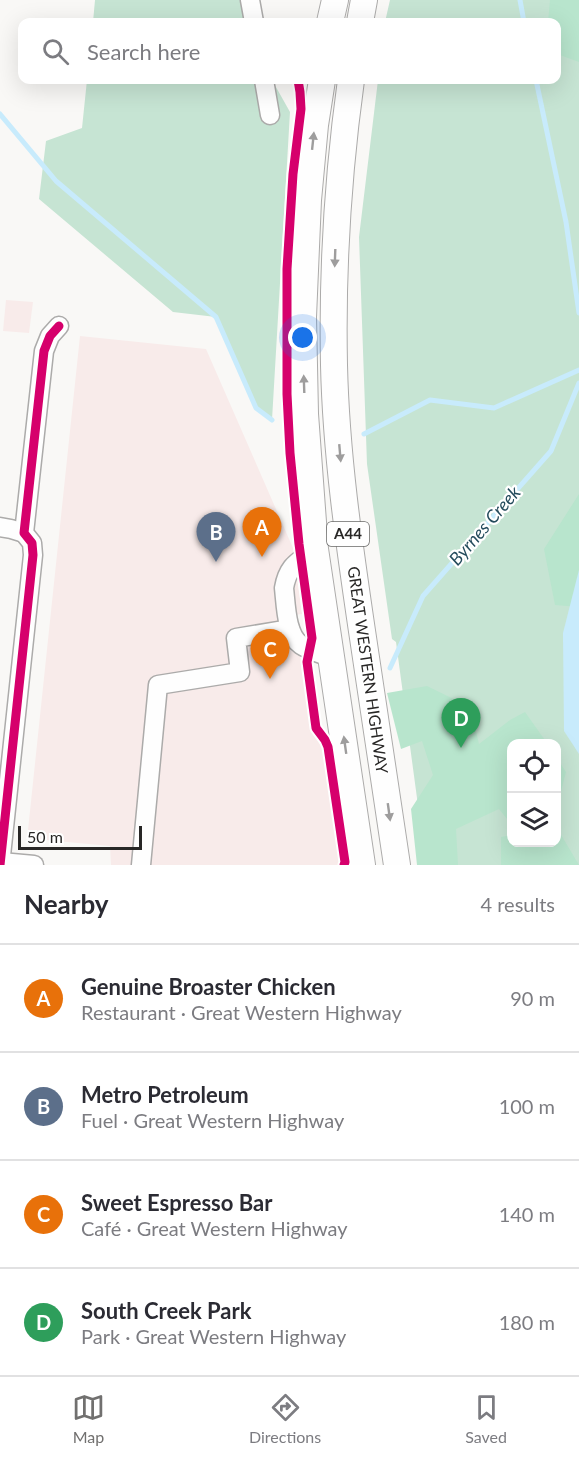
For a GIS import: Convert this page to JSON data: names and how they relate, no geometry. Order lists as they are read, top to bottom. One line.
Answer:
{"streets":{"highway":["A44","GREAT WESTERN HIGHWAY"]},"water":["Byrnes Creek"],"scale_bar":"50 m","page":{"search":"Search here","pins":["A","B","C","D"],"scale":"50 m","heading":["Nearby","4 results"],"list":[{"mark":"A","name":"Genuine Broaster Chicken","note":"Restaurant · Great Western Highway","value":"90 m"},{"mark":"B","name":"Metro Petroleum","note":"Fuel · Great Western Highway","value":"100 m"},{"mark":"C","name":"Sweet Espresso Bar","note":"Café · Great Western Highway","value":"140 m"},{"mark":"D","name":"South Creek Park","note":"Park · Great Western Highway","value":"180 m"}],"nav":["Map","Directions","Saved"]}}
